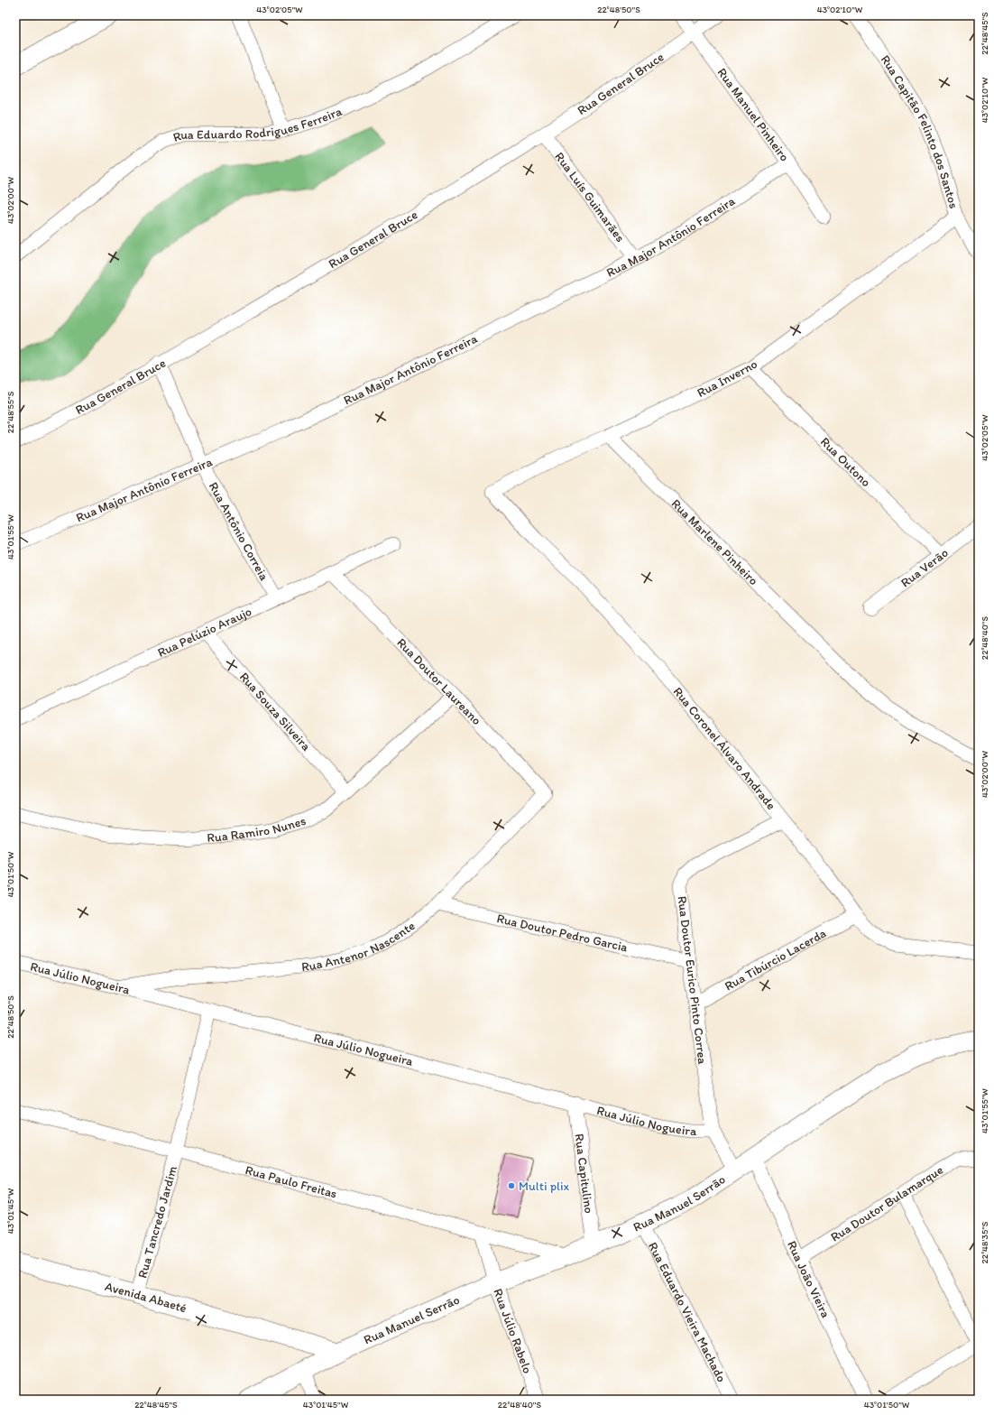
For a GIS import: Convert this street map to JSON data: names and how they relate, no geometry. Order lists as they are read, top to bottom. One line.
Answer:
{"streets":{"street":["Rua General Bruce","Rua Manuel Pinheiro","Rua Eduardo Rodrigues Ferreira","Rua Capitão Felinto dos Santos","Rua Luís Guimarães","Rua Major Antônio Ferreira","Rua Inverno","Rua Outono","Rua Antônio Correia","Rua Marlene Pinheiro","Rua Verão","Rua Pelúzio Araujo","Rua Doutor Laureano","Rua Souza Silveira","Rua Coronel Álvaro Andrade","Rua Ramiro Nunes","Rua Doutor Pedro Garcia","Rua Antenor Nascente","Rua Tibúrcio Lacerda","Rua Júlio Nogueira","Rua Doutor Eurico Pinto Correa","Rua Capitulino","Rua Paulo Freitas","Rua Manuel Serrão","Rua Doutor Bulamarque","Rua Tancredo Jardim","Rua João Vieira","Avenida Abaeté","Rua Eduardo Vieira Machado","Rua Júlio Rabelo"]},"crossings":[["Rua General Bruce","Rua Manuel Pinheiro"],["Rua General Bruce","Rua Luís Guimarães"],["Rua General Bruce","Rua Antônio Correia"],["Rua Manuel Pinheiro","Rua Major Antônio Ferreira"],["Rua Capitão Felinto dos Santos","Rua Inverno"],["Rua Luís Guimarães","Rua Major Antônio Ferreira"],["Rua Major Antônio Ferreira","Rua Antônio Correia"],["Rua Inverno","Rua Outono"],["Rua Inverno","Rua Marlene Pinheiro"],["Rua Inverno","Rua Coronel Álvaro Andrade"],["Rua Outono","Rua Verão"],["Rua Antônio Correia","Rua Pelúzio Araujo"],["Rua Pelúzio Araujo","Rua Doutor Laureano"],["Rua Pelúzio Araujo","Rua Souza Silveira"],["Rua Doutor Laureano","Rua Ramiro Nunes"],["Rua Doutor Laureano","Rua Antenor Nascente"],["Rua Souza Silveira","Rua Ramiro Nunes"],["Rua Coronel Álvaro Andrade","Rua Tibúrcio Lacerda"],["Rua Coronel Álvaro Andrade","Rua Doutor Eurico Pinto Correa"],["Rua Doutor Pedro Garcia","Rua Antenor Nascente"],["Rua Doutor Pedro Garcia","Rua Doutor Eurico Pinto Correa"],["Rua Antenor Nascente","Rua Júlio Nogueira"],["Rua Tibúrcio Lacerda","Rua Doutor Eurico Pinto Correa"],["Rua Júlio Nogueira","Rua Doutor Eurico Pinto Correa"],["Rua Júlio Nogueira","Rua Capitulino"],["Rua Júlio Nogueira","Rua Tancredo Jardim"],["Rua Doutor Eurico Pinto Correa","Rua Manuel Serrão"],["Rua Capitulino","Rua Manuel Serrão"],["Rua Paulo Freitas","Rua Manuel Serrão"],["Rua Paulo Freitas","Rua Tancredo Jardim"],["Rua Paulo Freitas","Rua Júlio Rabelo"],["Rua Manuel Serrão","Rua João Vieira"],["Rua Manuel Serrão","Avenida Abaeté"],["Rua Manuel Serrão","Rua Eduardo Vieira Machado"],["Rua Manuel Serrão","Rua Júlio Rabelo"],["Rua Doutor Bulamarque","Rua João Vieira"],["Rua Tancredo Jardim","Avenida Abaeté"]],"places":["Multi plix"],"coordinates":["43°02'05\"W","22°48'50\"S","43°02'10\"W","22°48'45\"S","43°02'00\"W","22°48'55\"S","43°01'55\"W","22°48'40\"S","43°01'50\"W","43°01'45\"W","22°48'35\"S"]}
